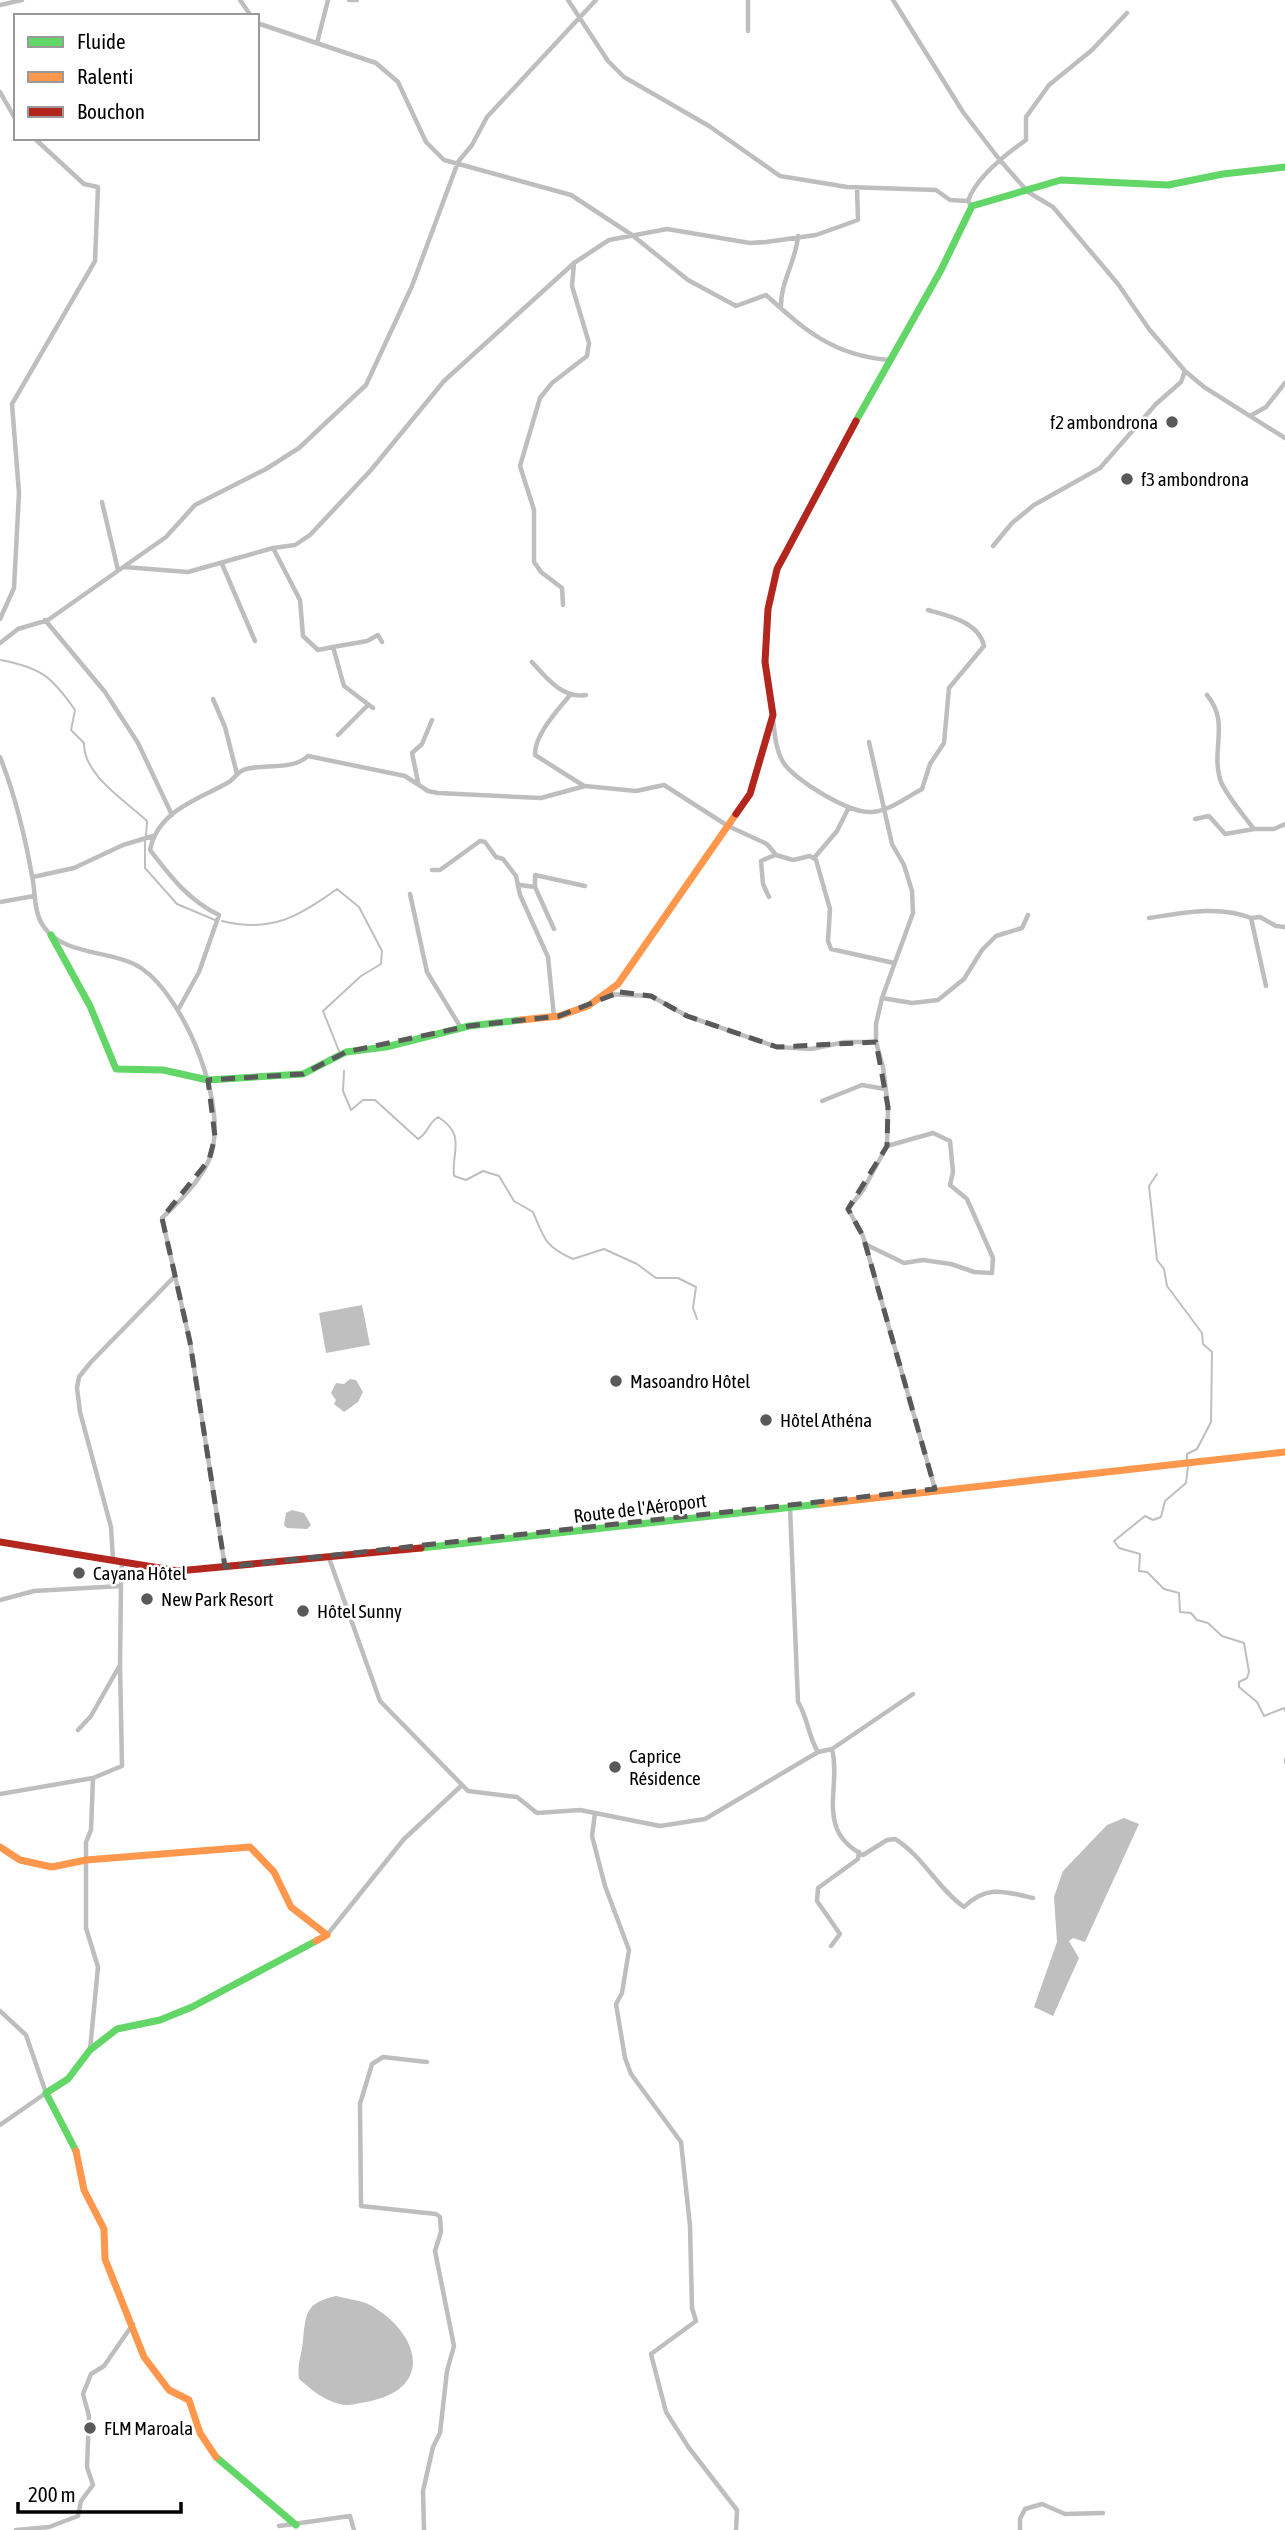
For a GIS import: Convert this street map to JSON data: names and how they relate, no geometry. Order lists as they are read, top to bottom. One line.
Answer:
{"streets":{"street":["Route de l'Aéroport"]},"places":["f2 ambondrona","f3 ambondrona","Masoandro Hôtel","Hôtel Athéna","Cayana Hôtel","New Park Resort","Hôtel Sunny","Caprice Résidence","FLM Maroala"],"legend":["Fluide","Ralenti","Bouchon"],"scale_bar":"200 m"}
